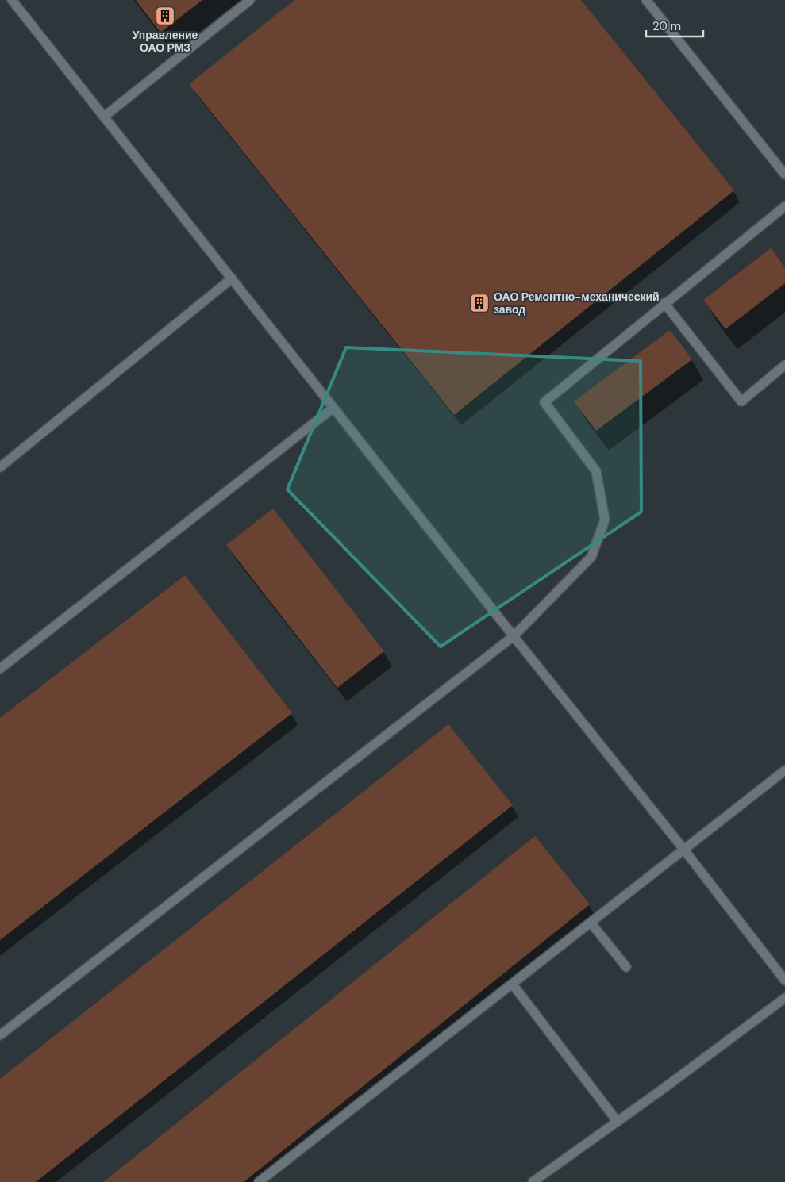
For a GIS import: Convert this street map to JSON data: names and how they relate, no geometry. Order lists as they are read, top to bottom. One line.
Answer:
{"places":{"building":["Управление ОАО РМЗ","ОАО Ремонтно-механический завод"]},"scale_bar":"20 m"}
